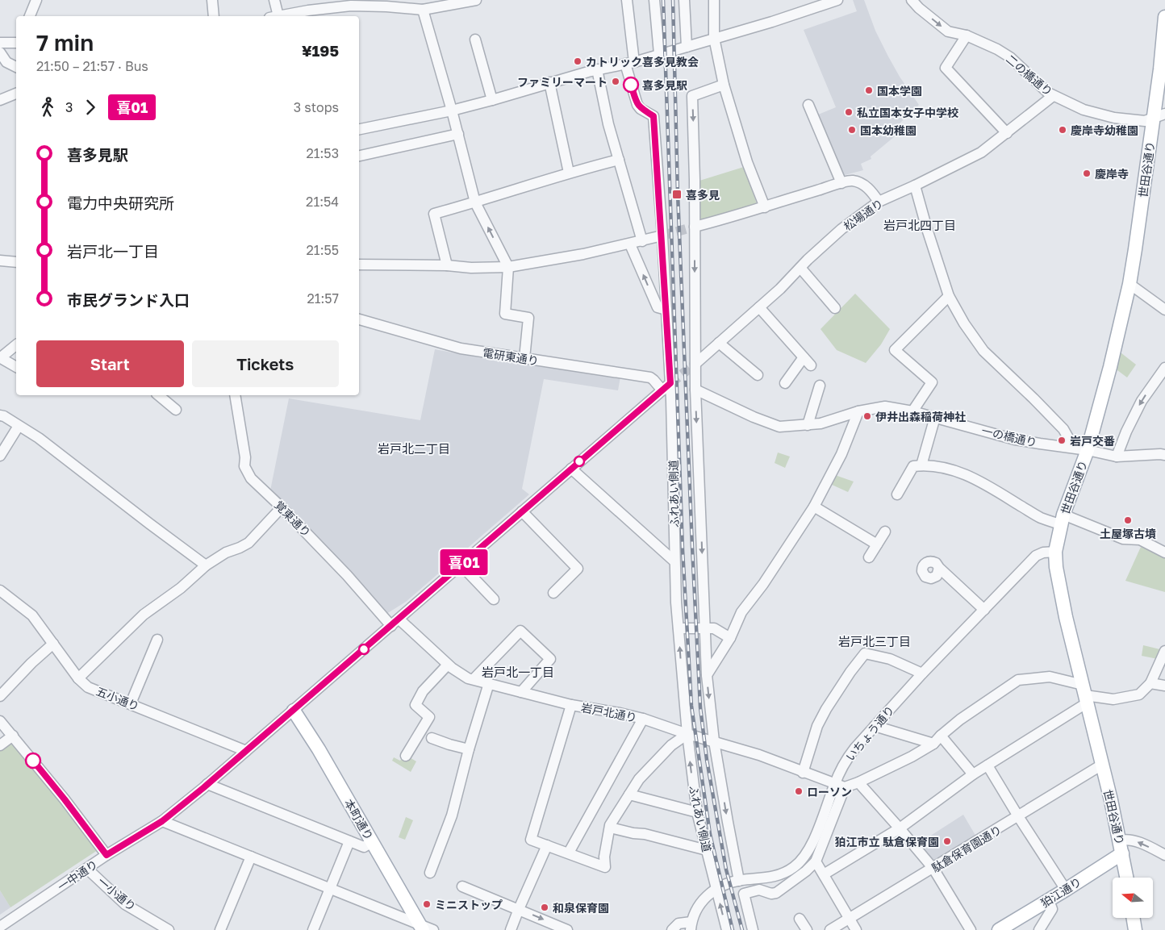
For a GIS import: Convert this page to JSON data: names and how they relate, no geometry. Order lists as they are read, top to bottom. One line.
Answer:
{"streets":{"main road":["世田谷通り","本町通り","狛江通り"],"street":["二の橋通り","松場通り","電研東通り","一の橋通り","ふれあい側道","覚東通り","五小通り","岩戸北通り","いちょう通り","駄倉保育園通り","一中通り","一小通り"]},"crossings":[["二の橋通り","世田谷通り"],["二の橋通り","松場通り"],["世田谷通り","一の橋通り"],["世田谷通り","いちょう通り"],["世田谷通り","駄倉保育園通り"],["世田谷通り","狛江通り"],["電研東通り","一中通り"],["ふれあい側道","岩戸北通り"],["ふれあい側道","いちょう通り"],["ふれあい側道","一中通り"],["覚東通り","岩戸北通り"],["覚東通り","一中通り"],["五小通り","一中通り"],["岩戸北通り","いちょう通り"],["岩戸北通り","一中通り"],["本町通り","一中通り"],["一中通り","一小通り"]],"districts":["岩戸北四丁目","岩戸北二丁目","岩戸北三丁目","岩戸北一丁目"],"places":{"other":["カトリック喜多見教会","ファミリーマート","喜多見駅","国本学園","私立国本女子中学校","国本幼稚園","慶岸寺幼稚園","慶岸寺","伊井出森稲荷神社","岩戸交番","土屋塚古墳","ローソン","狛江市立 駄倉保育園","ミニストップ","和泉保育園"],"transit":["喜多見"]},"lines":["bus line 喜01"],"north":"left","page":{"on_map":"喜01","heading":["7 min","21:50 – 21:57 · Bus","¥195"],"legs":["3","喜01","3 stops"],"list":[{"name":"喜多見駅","value":"21:53"},{"name":"電力中央研究所","value":"21:54"},{"name":"岩戸北一丁目","value":"21:55"},{"name":"市民グランド入口","value":"21:57"}],"buttons":["Start","Tickets"]}}
